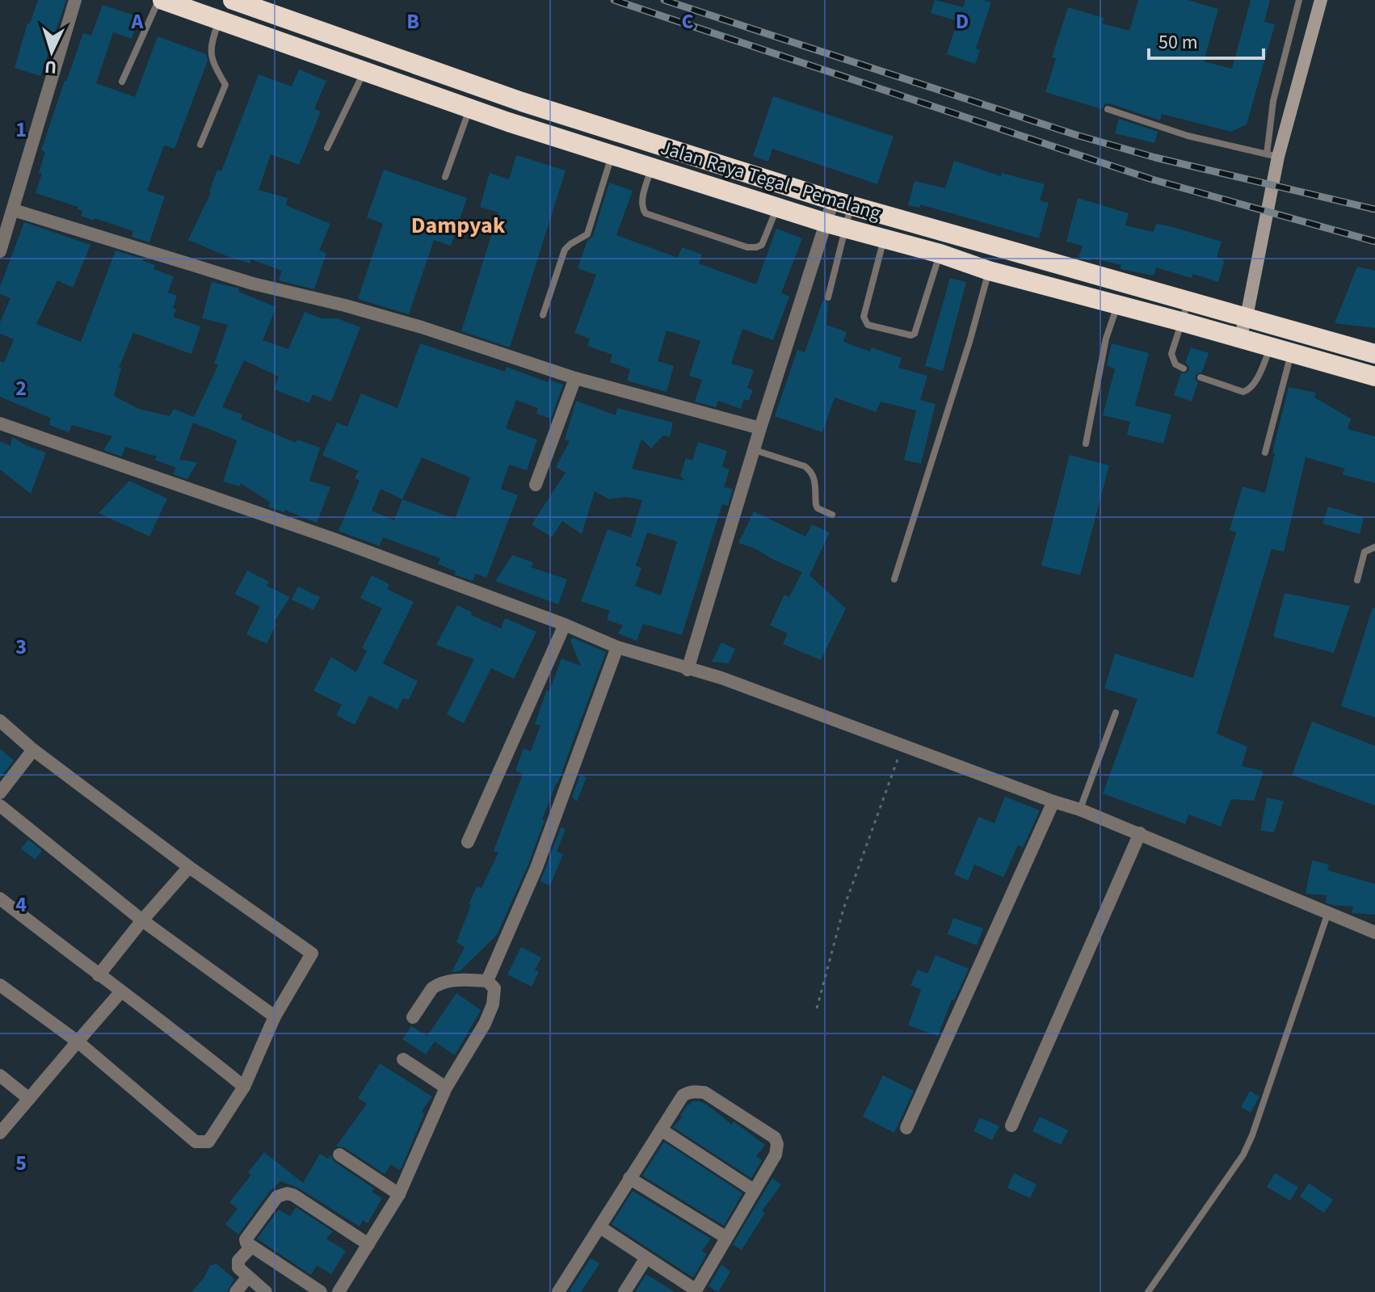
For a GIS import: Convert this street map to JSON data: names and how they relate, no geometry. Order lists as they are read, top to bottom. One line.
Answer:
{"streets":{"highway":["Jalan Raya Tegal - Pemalang"]},"districts":["Dampyak"],"scale_bar":"50 m","north":"bottom","grid":{"columns":["A","B","C","D"],"rows":["1","2","3","4","5"]}}
